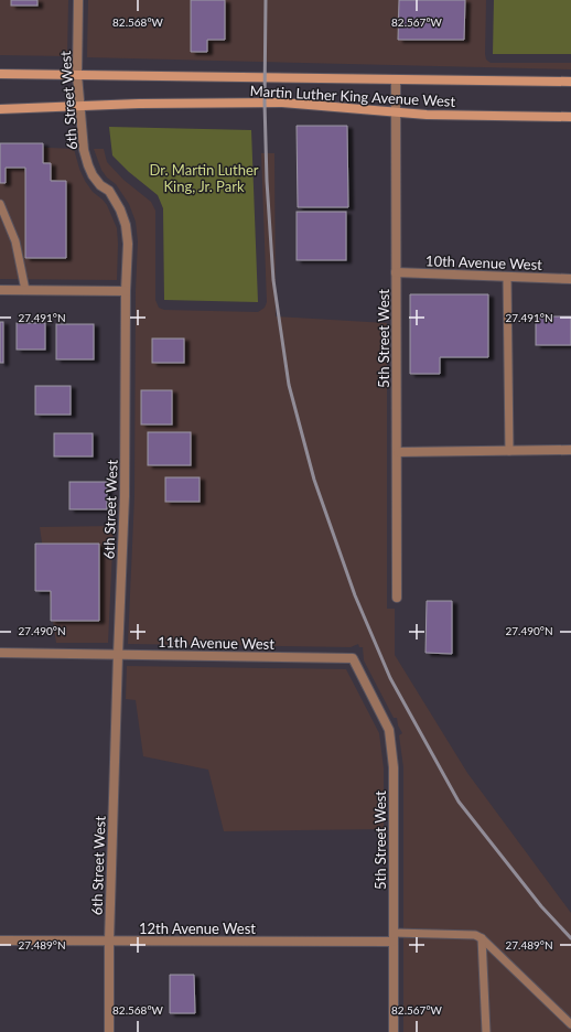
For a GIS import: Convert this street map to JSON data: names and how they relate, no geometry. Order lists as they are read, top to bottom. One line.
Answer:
{"streets":{"street":["Martin Luther King Avenue West","6th Street West","10th Avenue West","5th Street West","11th Avenue West","12th Avenue West"]},"crossings":[["Martin Luther King Avenue West","6th Street West"],["Martin Luther King Avenue West","5th Street West"],["6th Street West","11th Avenue West"],["6th Street West","12th Avenue West"],["10th Avenue West","5th Street West"],["5th Street West","11th Avenue West"],["5th Street West","12th Avenue West"]],"parks":["Dr. Martin Luther King, Jr. Park"],"coordinates":["82.568°W","82.567°W","27.491°N","27.490°N","27.489°N"]}
